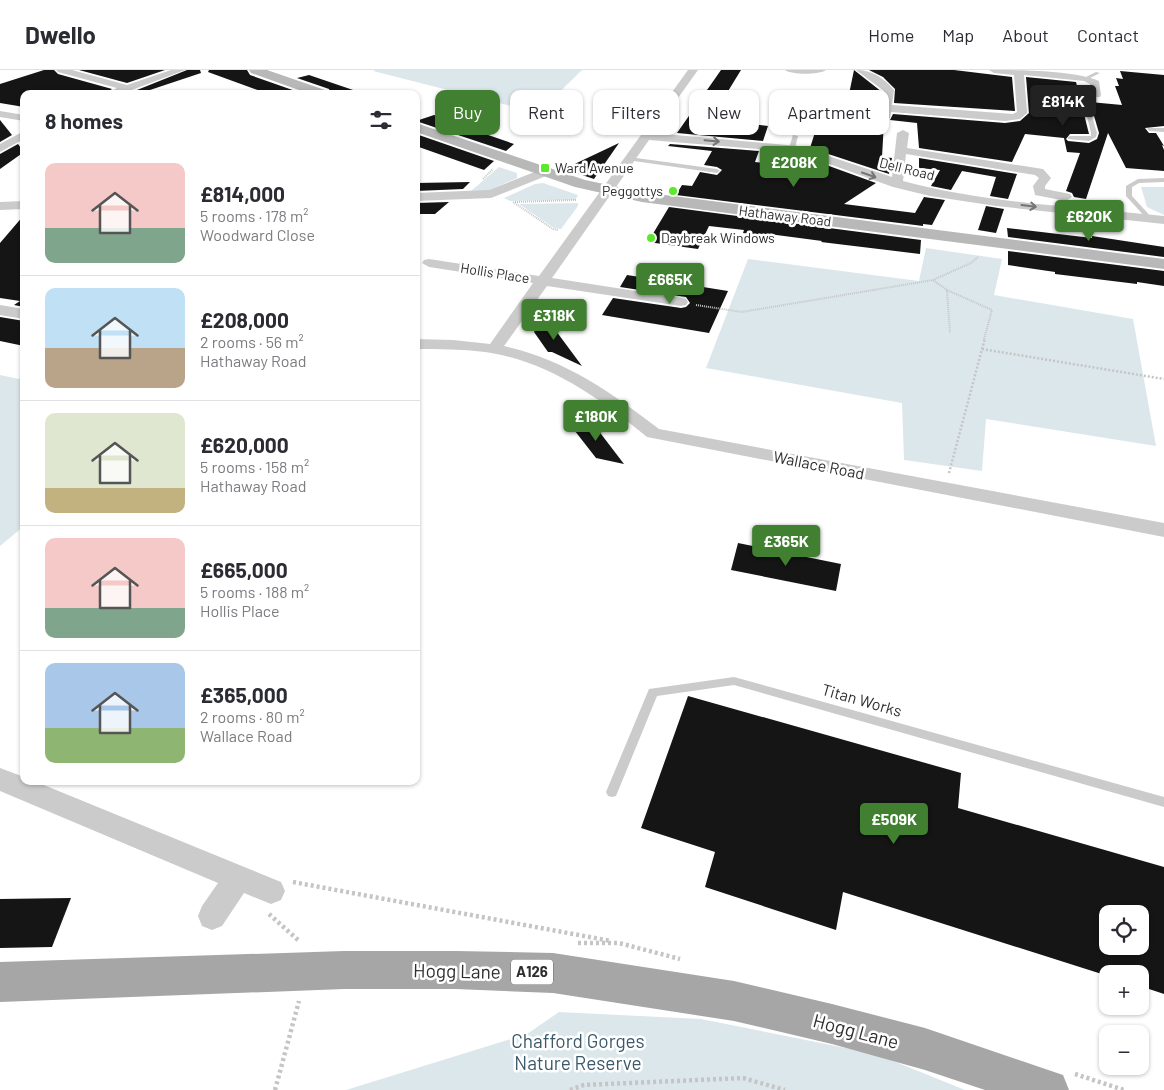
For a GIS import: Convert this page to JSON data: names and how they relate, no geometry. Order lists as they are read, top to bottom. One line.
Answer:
{"streets":{"main road":["Hogg Lane","A126"],"street":["Dell Road","Hathaway Road","Hollis Place","Wallace Road"],"lane":["Titan Works"]},"parks":["Chafford Gorges Nature Reserve"],"places":{"transit":["Ward Avenue"],"other":["Peggottys","Daybreak Windows"]},"page":{"header":"Dwello","nav":["Home","Map","About","Contact"],"price":["£814K","£208K","£620K","£665K","£318K","£180K","£365K","£509K"],"chip":["Buy","Rent","Filters","New","Apartment"],"heading":"8 homes","list":[{"name":"£814,000","note":"5 rooms · 178 m² · Woodward Close"},{"name":"£208,000","note":"2 rooms · 56 m² · Hathaway Road"},{"name":"£620,000","note":"5 rooms · 158 m² · Hathaway Road"},{"name":"£665,000","note":"5 rooms · 188 m² · Hollis Place"},{"name":"£365,000","note":"2 rooms · 80 m² · Wallace Road"}],"map_buttons":["+","−"]}}
